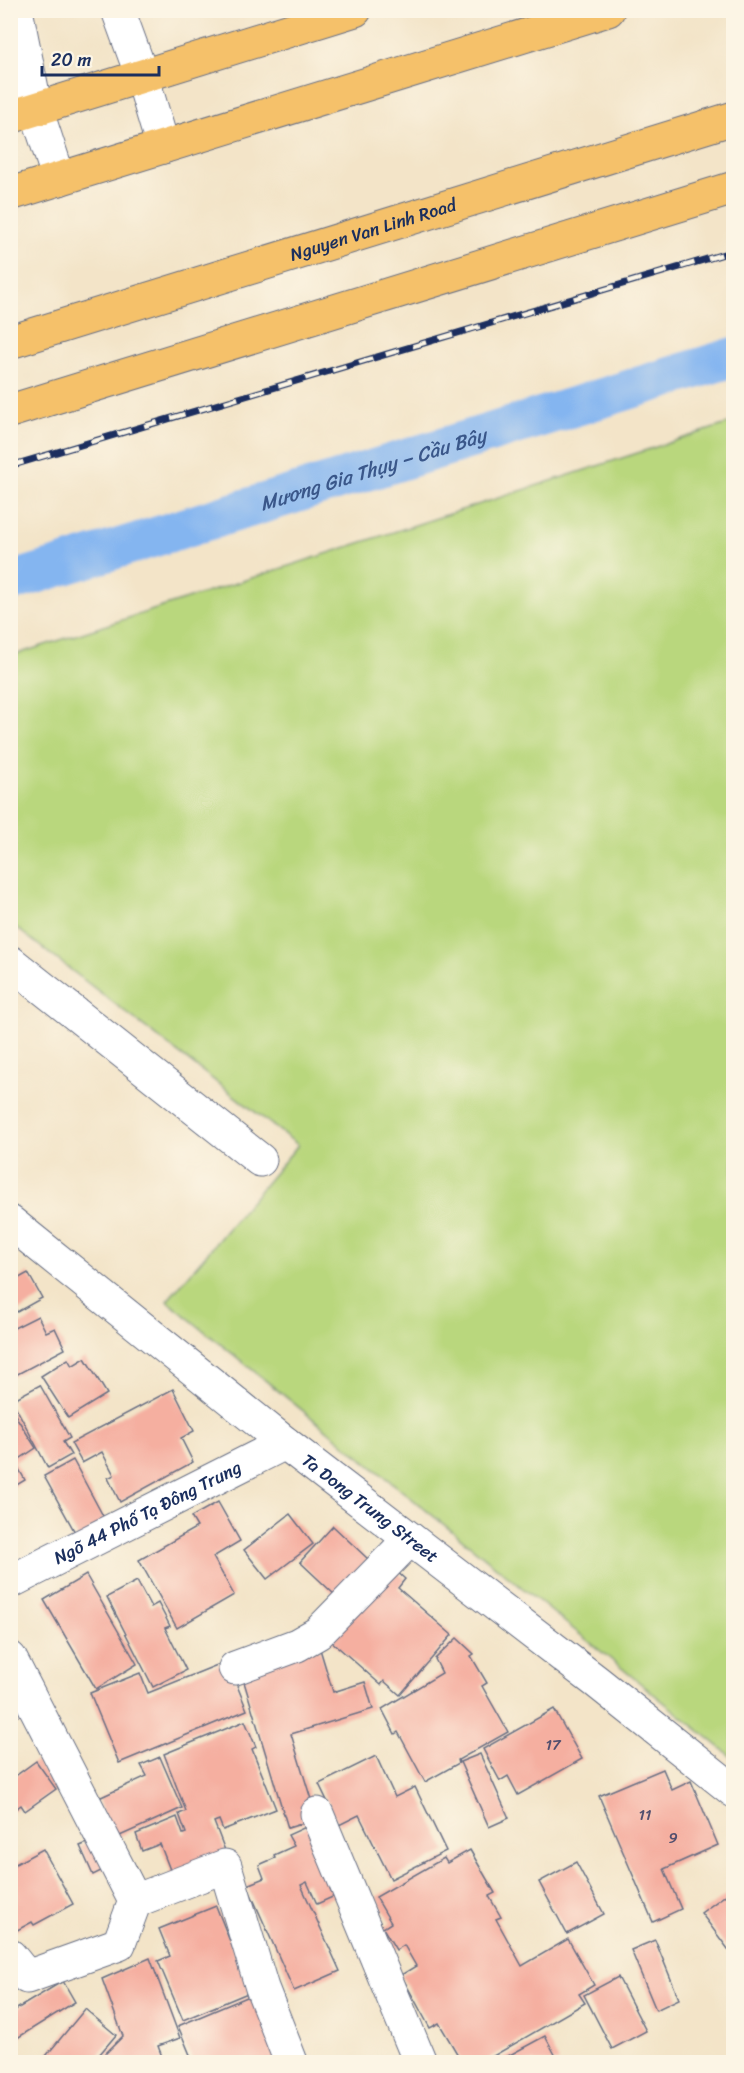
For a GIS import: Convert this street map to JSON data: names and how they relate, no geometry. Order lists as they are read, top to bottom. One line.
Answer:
{"streets":{"highway":["Nguyen Van Linh Road"],"street":["Ta Dong Trung Street","Ngõ 44 Phố Tạ Đông Trung"]},"crossings":[["Ta Dong Trung Street","Ngõ 44 Phố Tạ Đông Trung"]],"water":["Mương Gia Thụy – Cầu Bây"],"house_numbers":["17","11","9"],"scale_bar":"20 m"}
